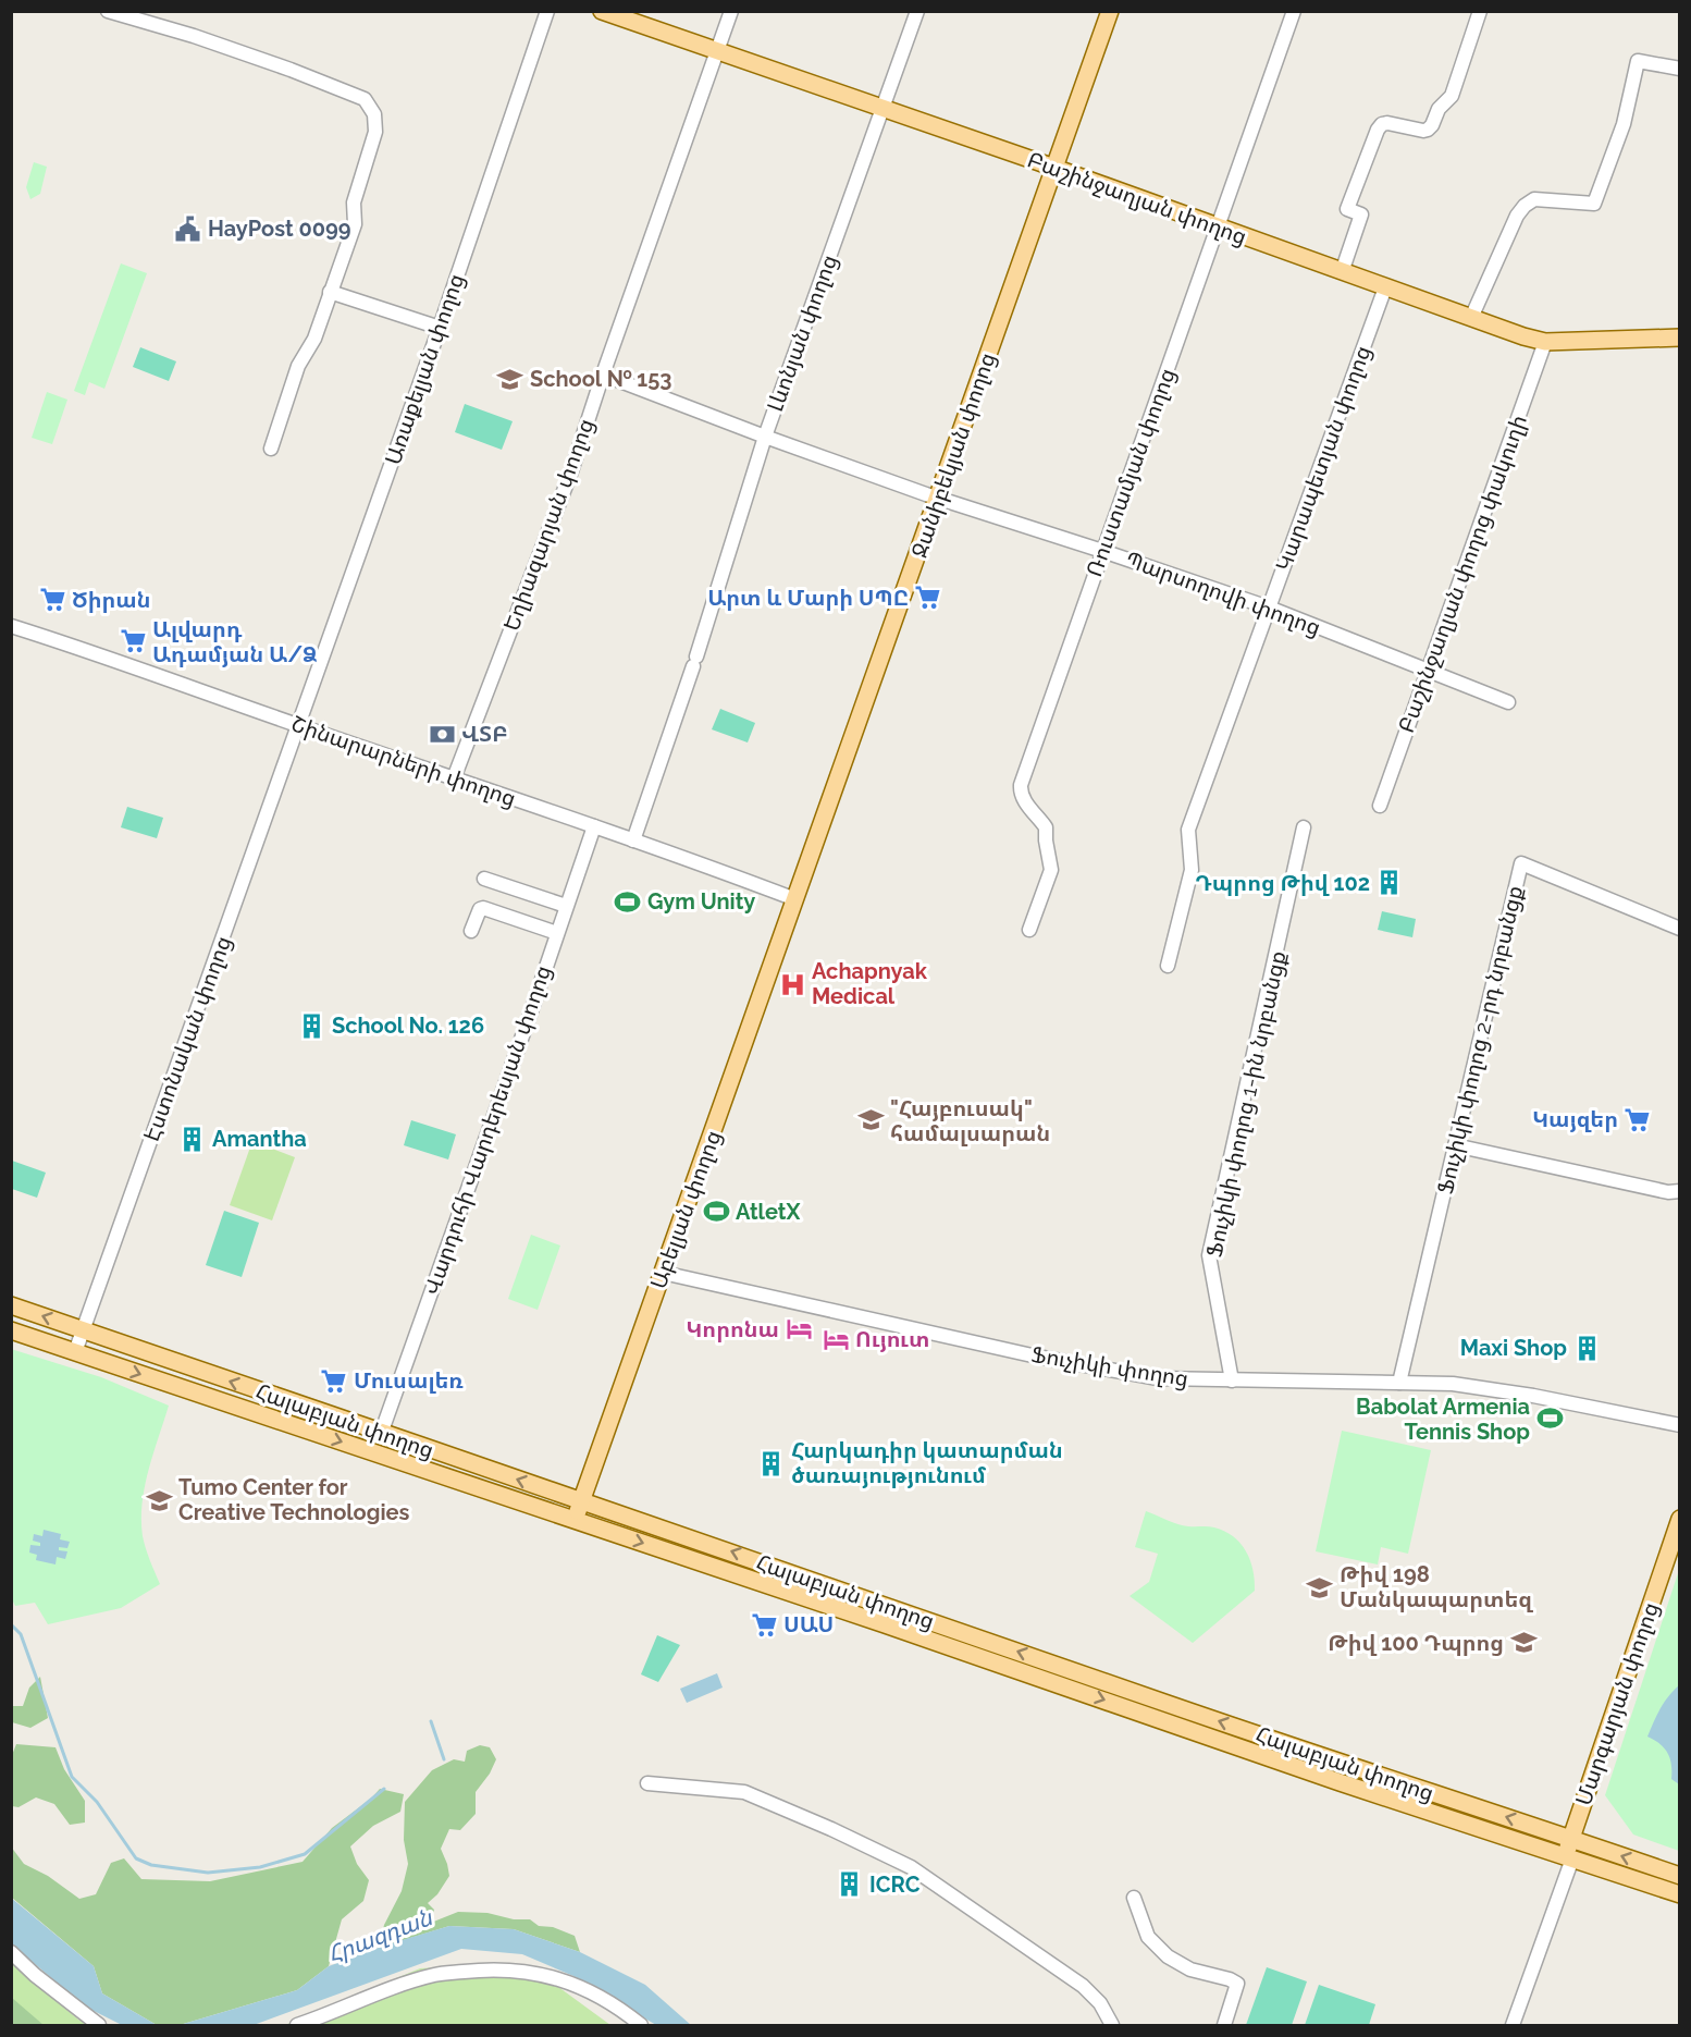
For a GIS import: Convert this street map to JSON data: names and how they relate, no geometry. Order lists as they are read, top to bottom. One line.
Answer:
{"streets":{"main road":["Բաշինջաղյան փողոց","Ջանիբեկյան փողոց","Աբելյան փողոց","Հալաբյան փողոց","Մարգարյան փողոց"],"street":["Լևոնյան փողոց","Առաքելյան փողոց","Կարապետյան փողոց","Ռուստամյան փողոց","Եղիազարյան փողոց","Բաշինջաղյան փողոց փակուղի","Պարսողովի փողոց","Շինարարների փողոց","Էստոնական փողոց","Ֆուչիկի փողոց 2-րդ նրբանցք","Ֆուչիկի փողոց 1-ին նրբանցք","Վարդուհի Վարդերեսյան փողոց","Ֆուչիկի փողոց"]},"crossings":[["Բաշինջաղյան փողոց","Լևոնյան փողոց"],["Բաշինջաղյան փողոց","Ջանիբեկյան փողոց"],["Բաշինջաղյան փողոց","Կարապետյան փողոց"],["Բաշինջաղյան փողոց","Ռուստամյան փողոց"],["Բաշինջաղյան փողոց","Եղիազարյան փողոց"],["Բաշինջաղյան փողոց","Բաշինջաղյան փողոց փակուղի"],["Լևոնյան փողոց","Պարսողովի փողոց"],["Լևոնյան փողոց","Շինարարների փողոց"],["Առաքելյան փողոց","Շինարարների փողոց"],["Առաքելյան փողոց","Էստոնական փողոց"],["Ջանիբեկյան փողոց","Պարսողովի փողոց"],["Ջանիբեկյան փողոց","Շինարարների փողոց"],["Ջանիբեկյան փողոց","Աբելյան փողոց"],["Կարապետյան փողոց","Պարսողովի փողոց"],["Ռուստամյան փողոց","Պարսողովի փողոց"],["Եղիազարյան փողոց","Պարսողովի փողոց"],["Եղիազարյան փողոց","Շինարարների փողոց"],["Բաշինջաղյան փողոց փակուղի","Պարսողովի փողոց"],["Շինարարների փողոց","Էստոնական փողոց"],["Շինարարների փողոց","Վարդուհի Վարդերեսյան փողոց"],["Շինարարների փողոց","Աբելյան փողոց"],["Էստոնական փողոց","Հալաբյան փողոց"],["Ֆուչիկի փողոց 2-րդ նրբանցք","Ֆուչիկի փողոց"],["Ֆուչիկի փողոց 1-ին նրբանցք","Ֆուչիկի փողոց"],["Վարդուհի Վարդերեսյան փողոց","Հալաբյան փողոց"],["Աբելյան փողոց","Ֆուչիկի փողոց"],["Աբելյան փողոց","Հալաբյան փողոց"],["Հալաբյան փողոց","Մարգարյան փողոց"]],"water":["Հրազդան"],"places":{"public building":["HayPost 0099"],"school or university":["School № 153","\"Հայբուսակ\" համալսարան","Tumo Center for Creative Technologies","Թիվ 198 Մանկապարտեզ","Թիվ 100 Դպրոց"],"supermarket":["Արտ և Մարի ՍՊԸ","Ծիրան","Ալվարդ Ադամյան Ա/Ձ","Կայզեր","Մուսալեռ","ՍԱՍ"],"bank":["ՎՏԲ"],"building":["Դպրոց Թիվ 102","School No. 126","Amantha","Maxi Shop","Հարկադիր կատարման ծառայությունում","ICRC"],"sports":["Gym Unity","AtletX","Babolat Armenia Tennis Shop"],"hospital":["Achapnyak Medical"],"hotel":["Կորոնա","Ույուտ"]}}
